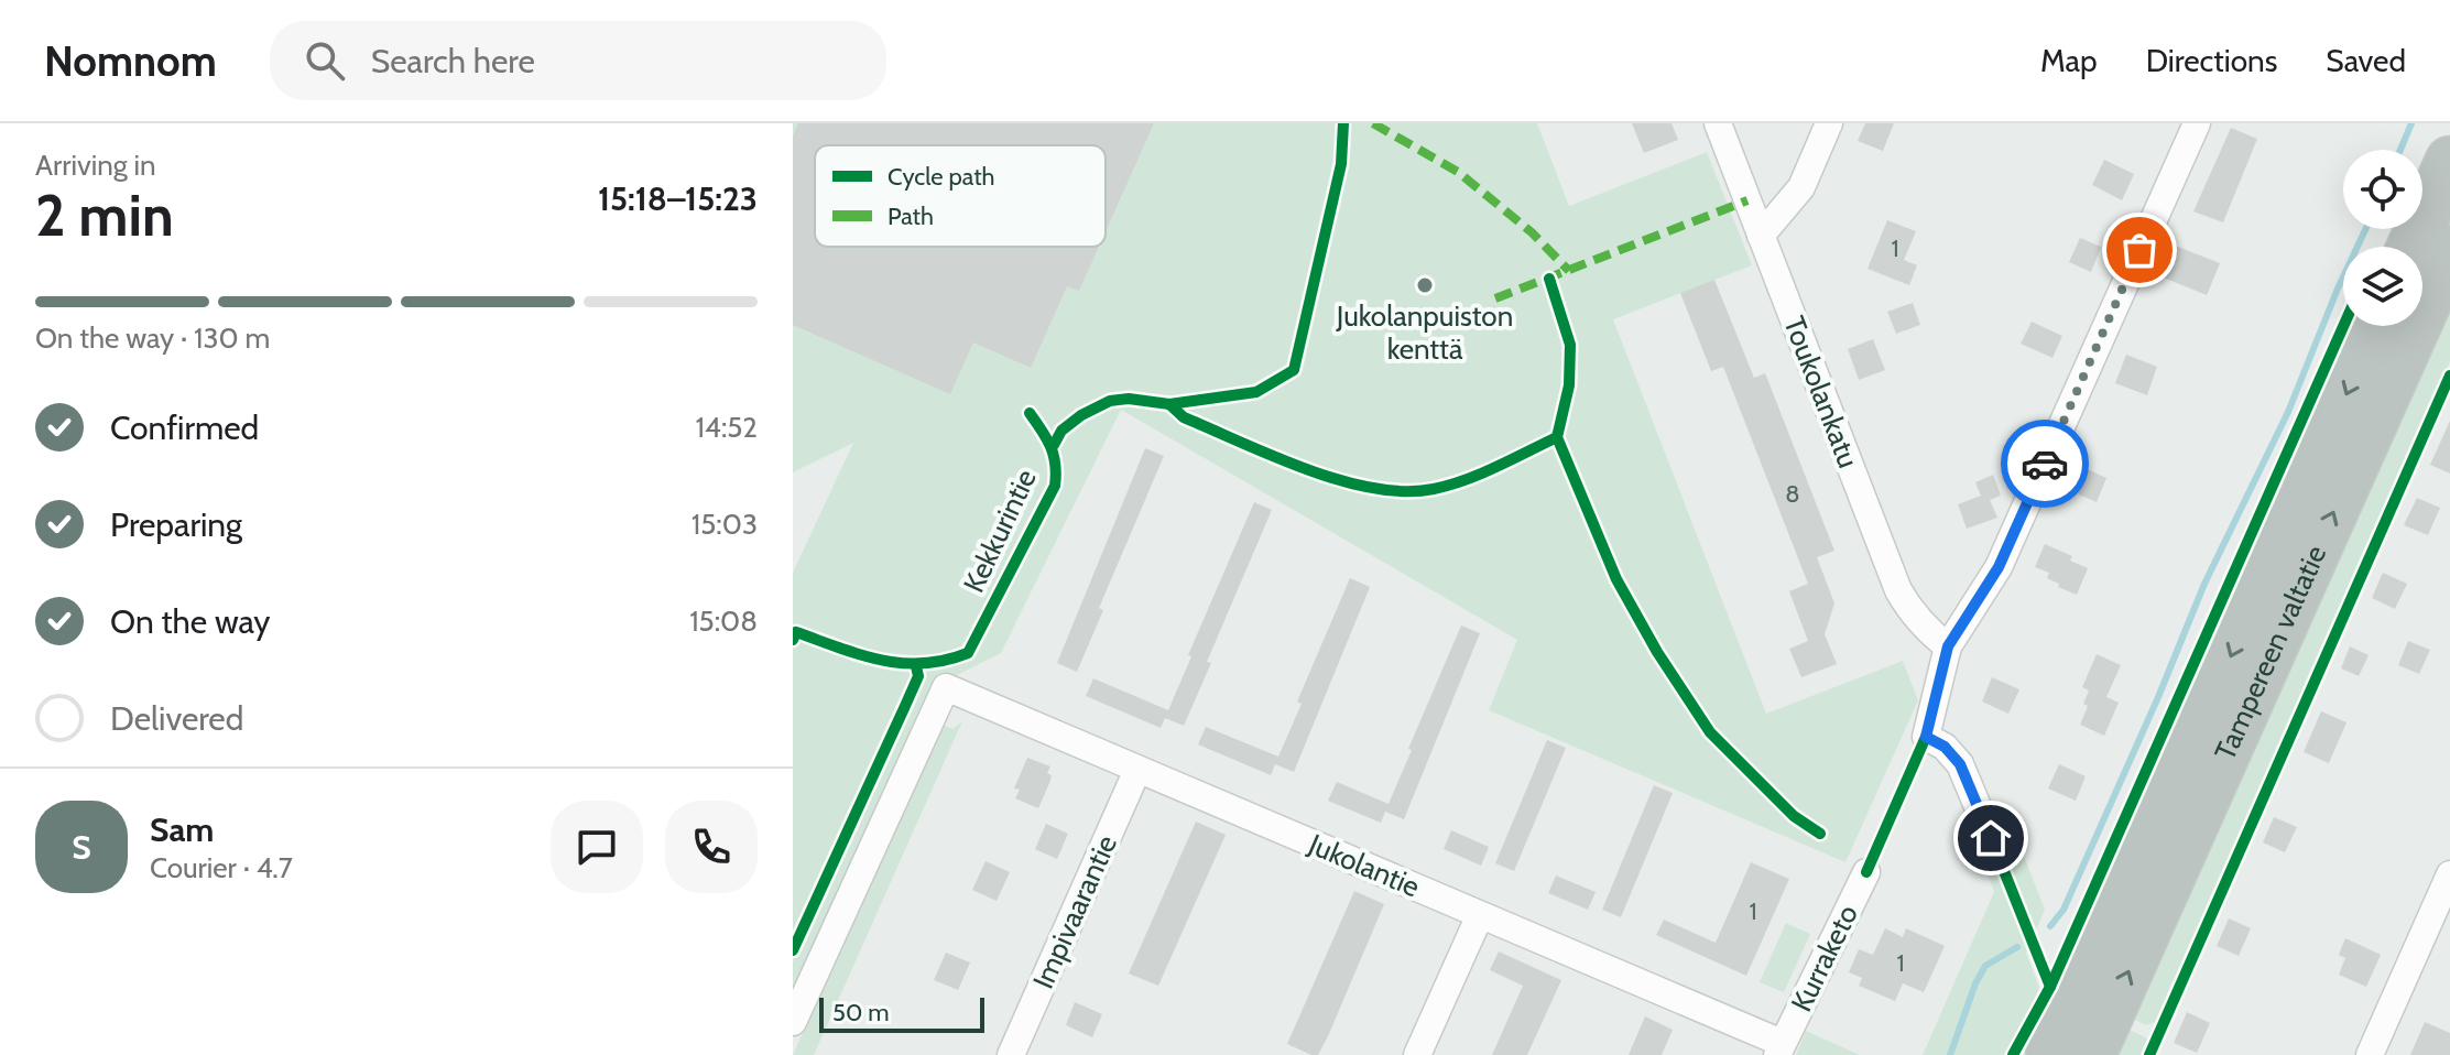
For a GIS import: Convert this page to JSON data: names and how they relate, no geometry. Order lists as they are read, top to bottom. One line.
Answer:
{"streets":{"highway":["Tampereen valtatie"],"street":["Toukolankatu","Jukolantie","Impivaarantie","Kurraketo"],"cycle path":["Kekkurintie"]},"crossings":[["Jukolantie","Impivaarantie"],["Jukolantie","Kurraketo"]],"places":["Jukolanpuiston kenttä"],"house_numbers":["1","8","1","1"],"legend":["Cycle path","Path"],"scale_bar":"50 m","page":{"header":"Nomnom","search":"Search here","nav":["Map","Directions","Saved"],"heading":["2 min","Arriving in","15:18–15:23"],"panel":["Sam","Courier · 4.7"],"bar":"On the way · 130 m","list":[["Confirmed","14:52"],["Preparing","15:03"],["On the way","15:08"],"Delivered"],"round":"S","scale":"50 m"}}
